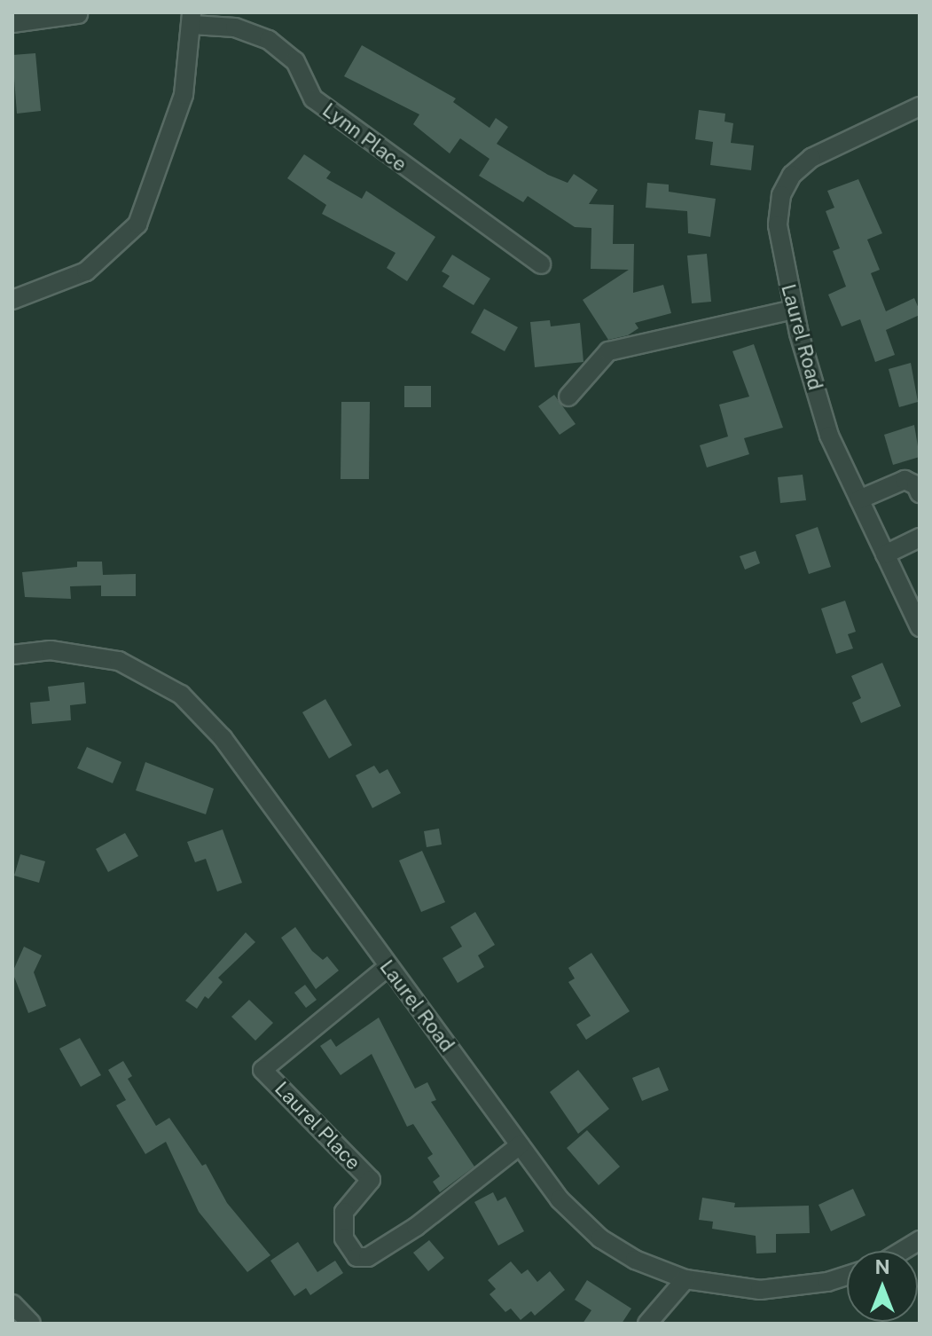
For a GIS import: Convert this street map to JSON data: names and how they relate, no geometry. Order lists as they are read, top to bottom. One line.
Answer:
{"streets":{"street":["Lynn Place","Laurel Road","Laurel Place"]},"crossings":[["Laurel Road","Laurel Place"]],"north":"top"}
